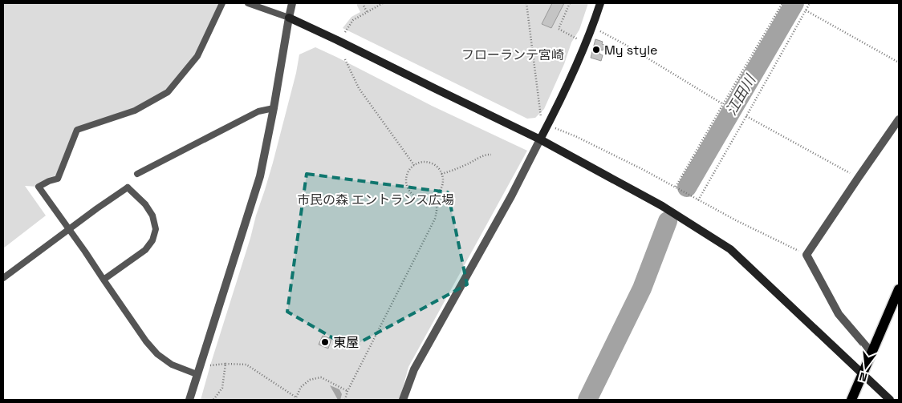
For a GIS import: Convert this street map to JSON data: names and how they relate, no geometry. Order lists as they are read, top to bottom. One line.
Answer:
{"water":["江田川"],"parks":["フローランテ宮崎","市民の森 エントランス広場"],"places":["My style","東屋"],"north":"bottom"}
